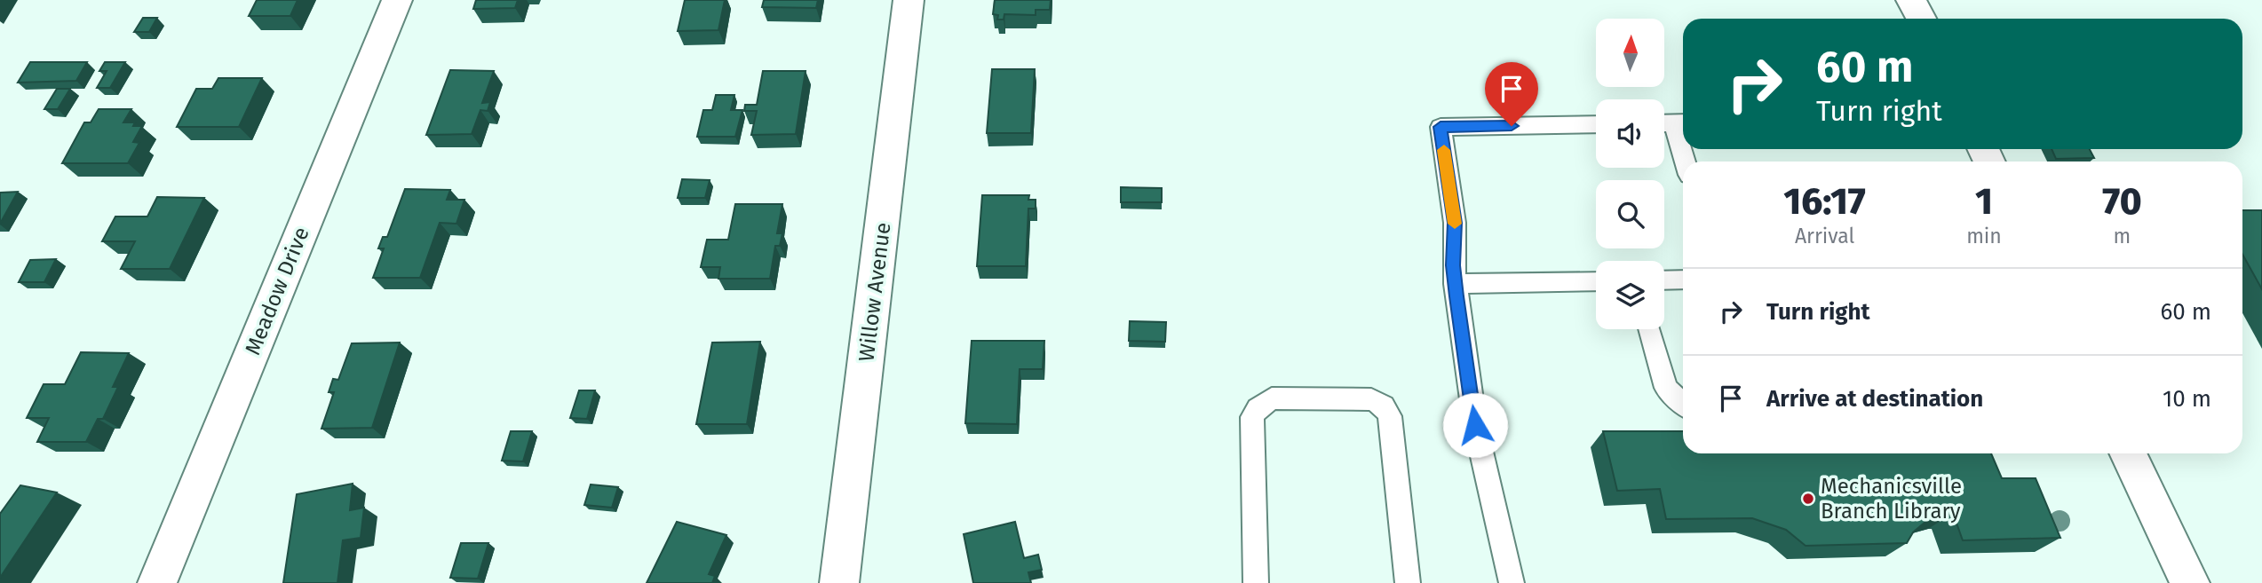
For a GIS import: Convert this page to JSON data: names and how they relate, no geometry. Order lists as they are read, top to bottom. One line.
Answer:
{"streets":{"street":["Meadow Drive","Willow Avenue"]},"places":["Mechanicsville Branch Library"],"north":"top","page":{"turn":["60 m","Turn right"],"eta":["16:17","Arrival","1","min","70","m"],"list":[{"name":"Turn right","value":"60 m"},{"name":"Arrive at destination","value":"10 m"}]}}
